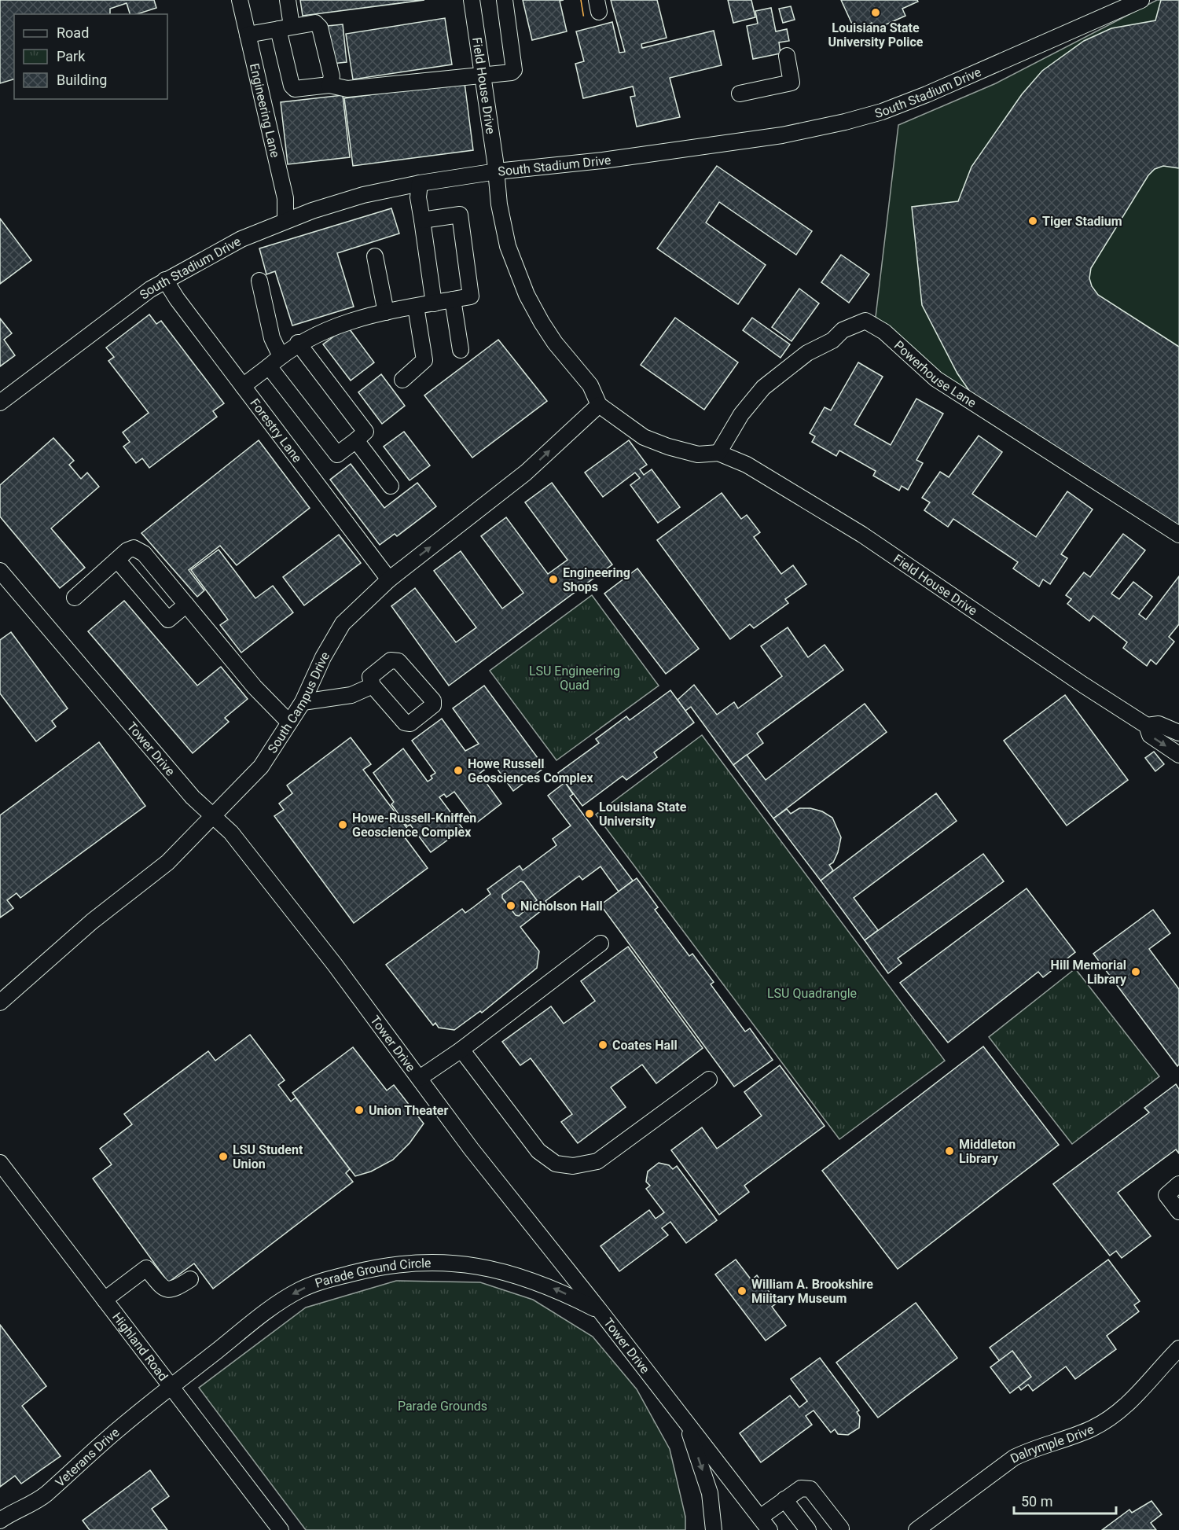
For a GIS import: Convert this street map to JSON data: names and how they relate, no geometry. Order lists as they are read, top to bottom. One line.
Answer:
{"streets":{"street":["Field House Drive","South Stadium Drive","Engineering Lane","Powerhouse Lane","Forestry Lane","South Campus Drive","Tower Drive","Parade Ground Circle","Highland Road","Dalrymple Drive","Veterans Drive"]},"crossings":[["Field House Drive","South Stadium Drive"],["Field House Drive","Powerhouse Lane"],["Field House Drive","South Campus Drive"],["South Stadium Drive","Engineering Lane"],["South Stadium Drive","Forestry Lane"],["Forestry Lane","South Campus Drive"],["South Campus Drive","Tower Drive"],["Tower Drive","Parade Ground Circle"],["Parade Ground Circle","Highland Road"],["Parade Ground Circle","Veterans Drive"],["Highland Road","Veterans Drive"]],"one_way":["Parade Ground Circle"],"parks":["LSU Engineering Quad","LSU Quadrangle","Parade Grounds"],"places":["Louisiana State University Police","Tiger Stadium","Engineering Shops","Howe Russell Geosciences Complex","Louisiana State University","Howe-Russell-Kniffen Geoscience Complex","Nicholson Hall","Hill Memorial Library","Coates Hall","Union Theater","Middleton Library","LSU Student Union","William A. Brookshire Military Museum"],"legend":["Road","Park","Building"],"scale_bar":"50 m"}
